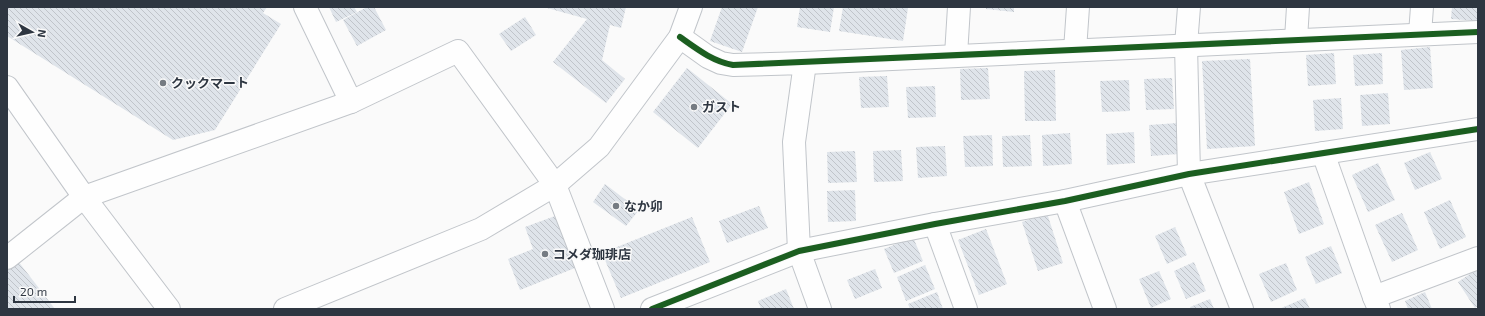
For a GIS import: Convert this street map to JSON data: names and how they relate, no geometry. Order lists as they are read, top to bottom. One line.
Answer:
{"places":["クックマート","ガスト","なか卯","コメダ珈琲店"],"scale_bar":"20 m","north":"right"}
